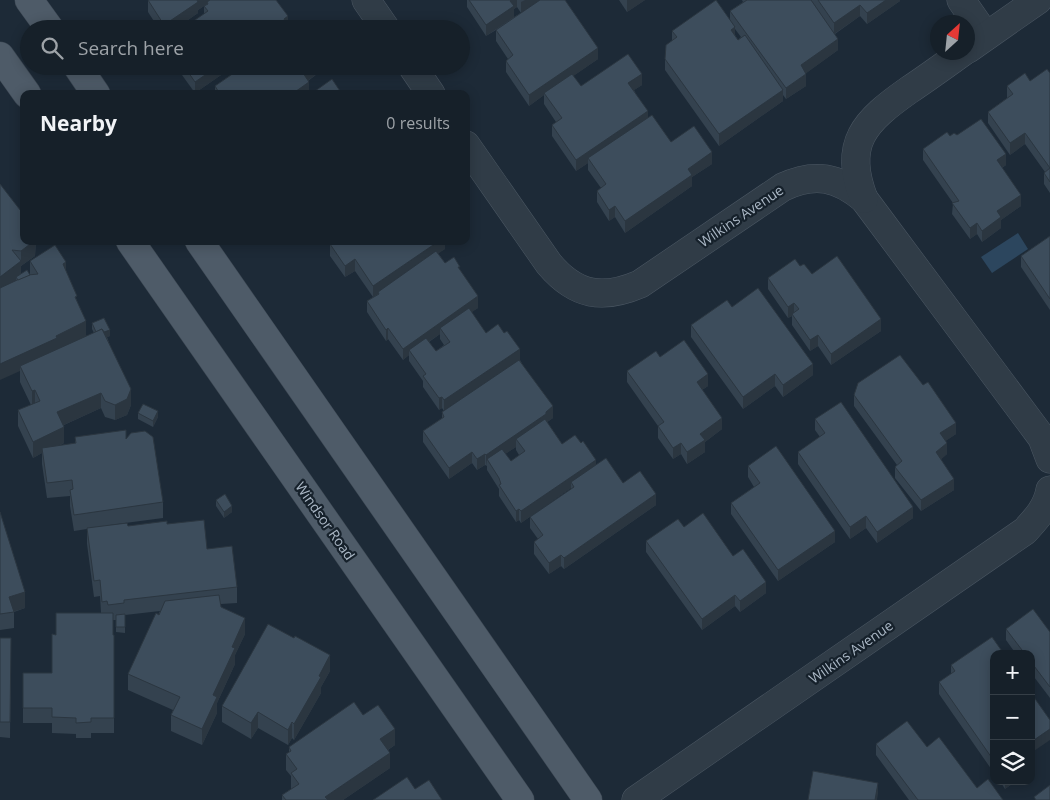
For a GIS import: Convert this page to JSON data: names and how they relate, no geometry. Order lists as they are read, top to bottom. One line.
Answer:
{"streets":{"main road":["Windsor Road"],"street":["Wilkins Avenue"]},"north":"top right","page":{"search":"Search here","heading":["Nearby","0 results"],"map_buttons":["+","−"]}}
